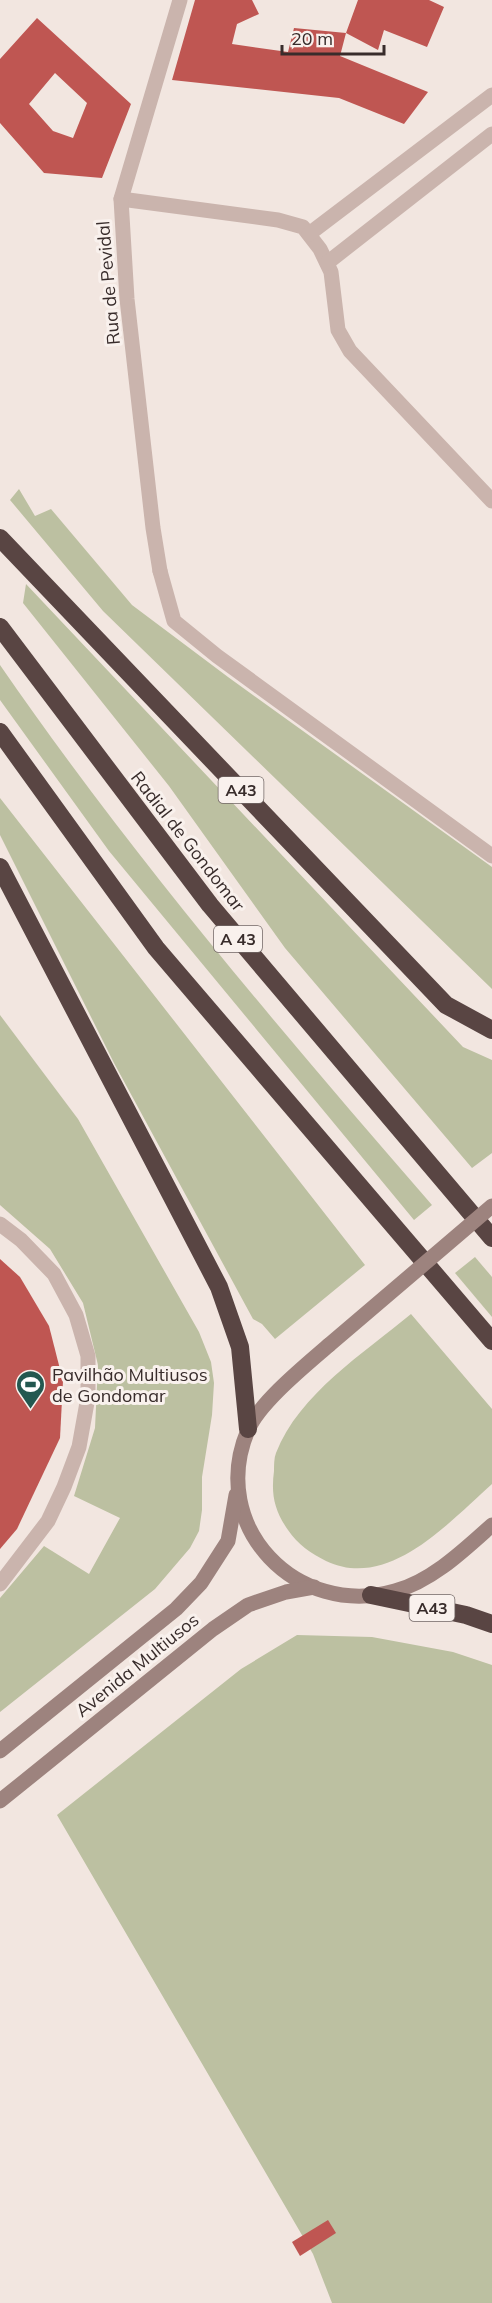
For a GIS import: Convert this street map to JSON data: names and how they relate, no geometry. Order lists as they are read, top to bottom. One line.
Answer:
{"streets":{"highway":["A43","Radial de Gondomar","A 43"],"main road":["Avenida Multiusos"],"street":["Rua de Pevidal"]},"places":{"sports":["Pavilhão Multiusos de Gondomar"]},"scale_bar":"20 m"}
